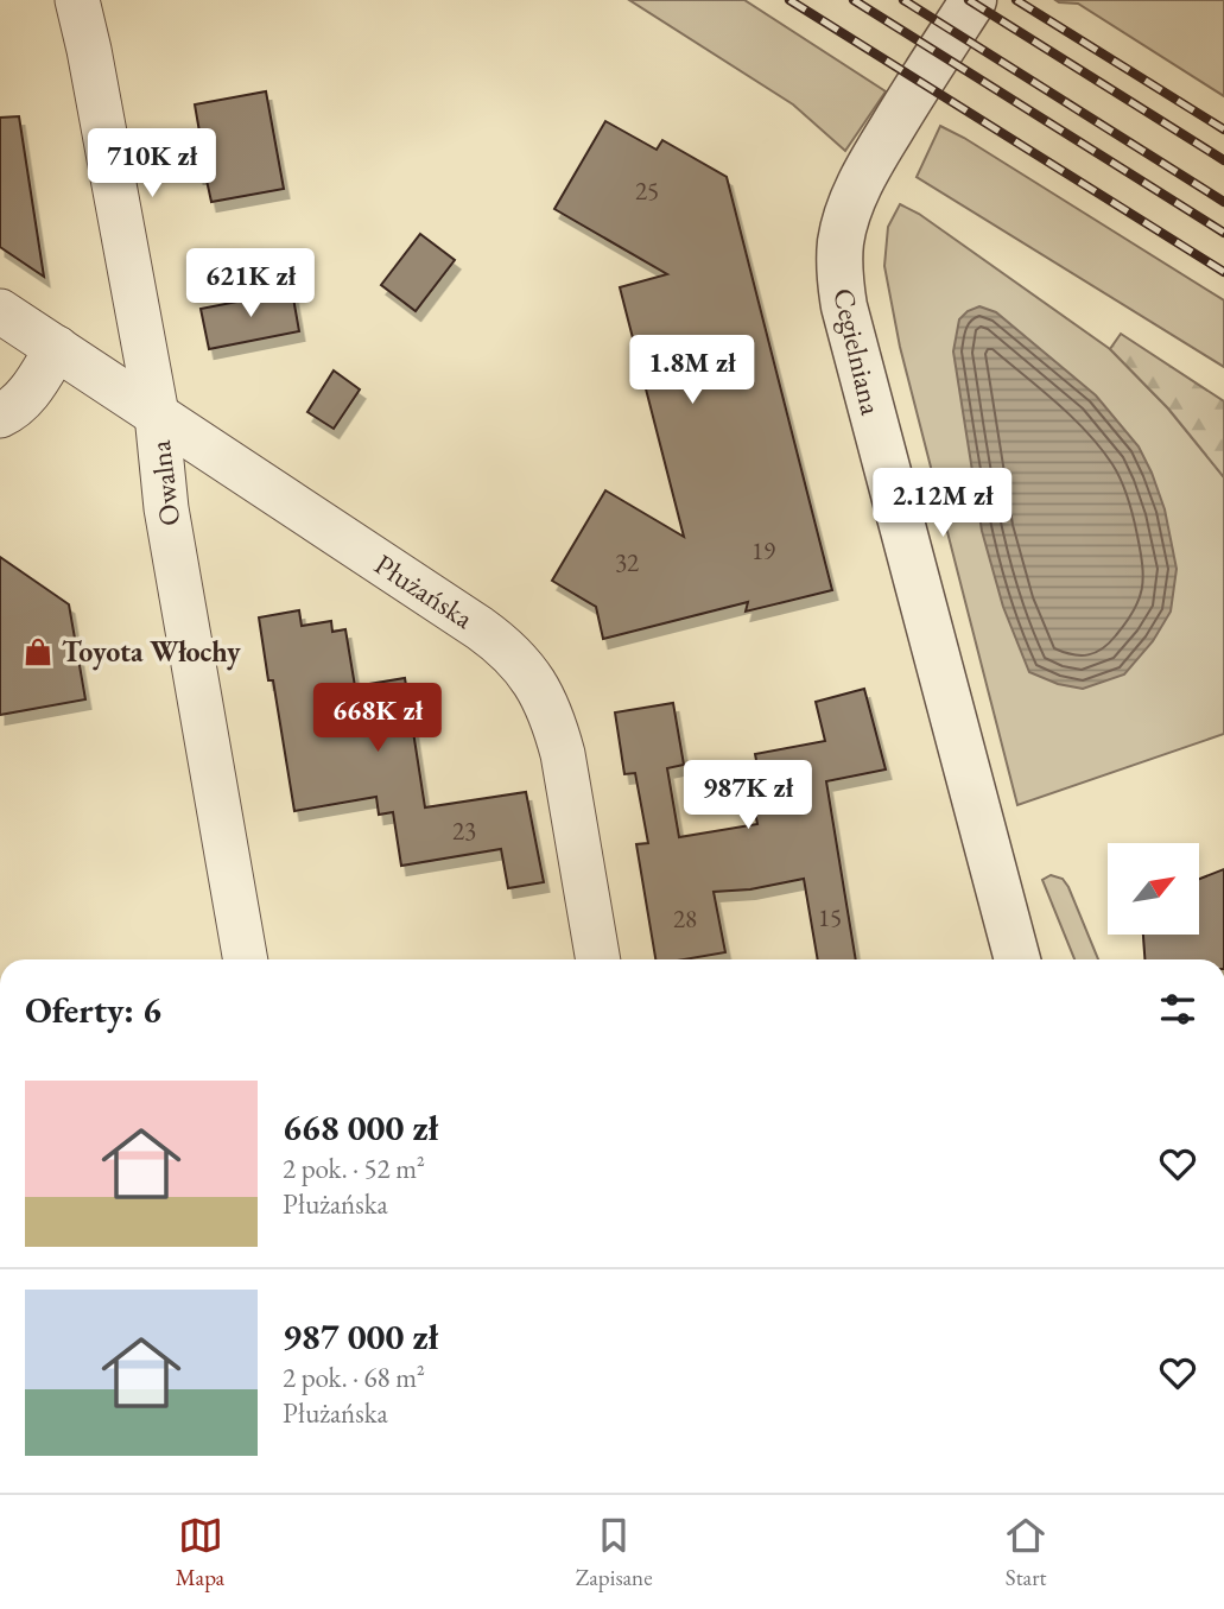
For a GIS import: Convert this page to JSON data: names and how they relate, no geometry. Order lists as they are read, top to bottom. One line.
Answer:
{"streets":{"street":["Cegielniana","Owalna","Płużańska"]},"crossings":[["Owalna","Płużańska"]],"places":{"shop":["Toyota Włochy"]},"house_numbers":["25","19","32","23","15","28"],"north":"top right","page":{"price":["710K zł","621K zł","1.8M zł","2.12M zł","668K zł","987K zł"],"heading":"Oferty: 6","list":[{"name":"668 000 zł","note":"2 pok. · 52 m² · Płużańska"},{"name":"987 000 zł","note":"2 pok. · 68 m² · Płużańska"}],"tabs":["Mapa","Zapisane","Start"]}}
